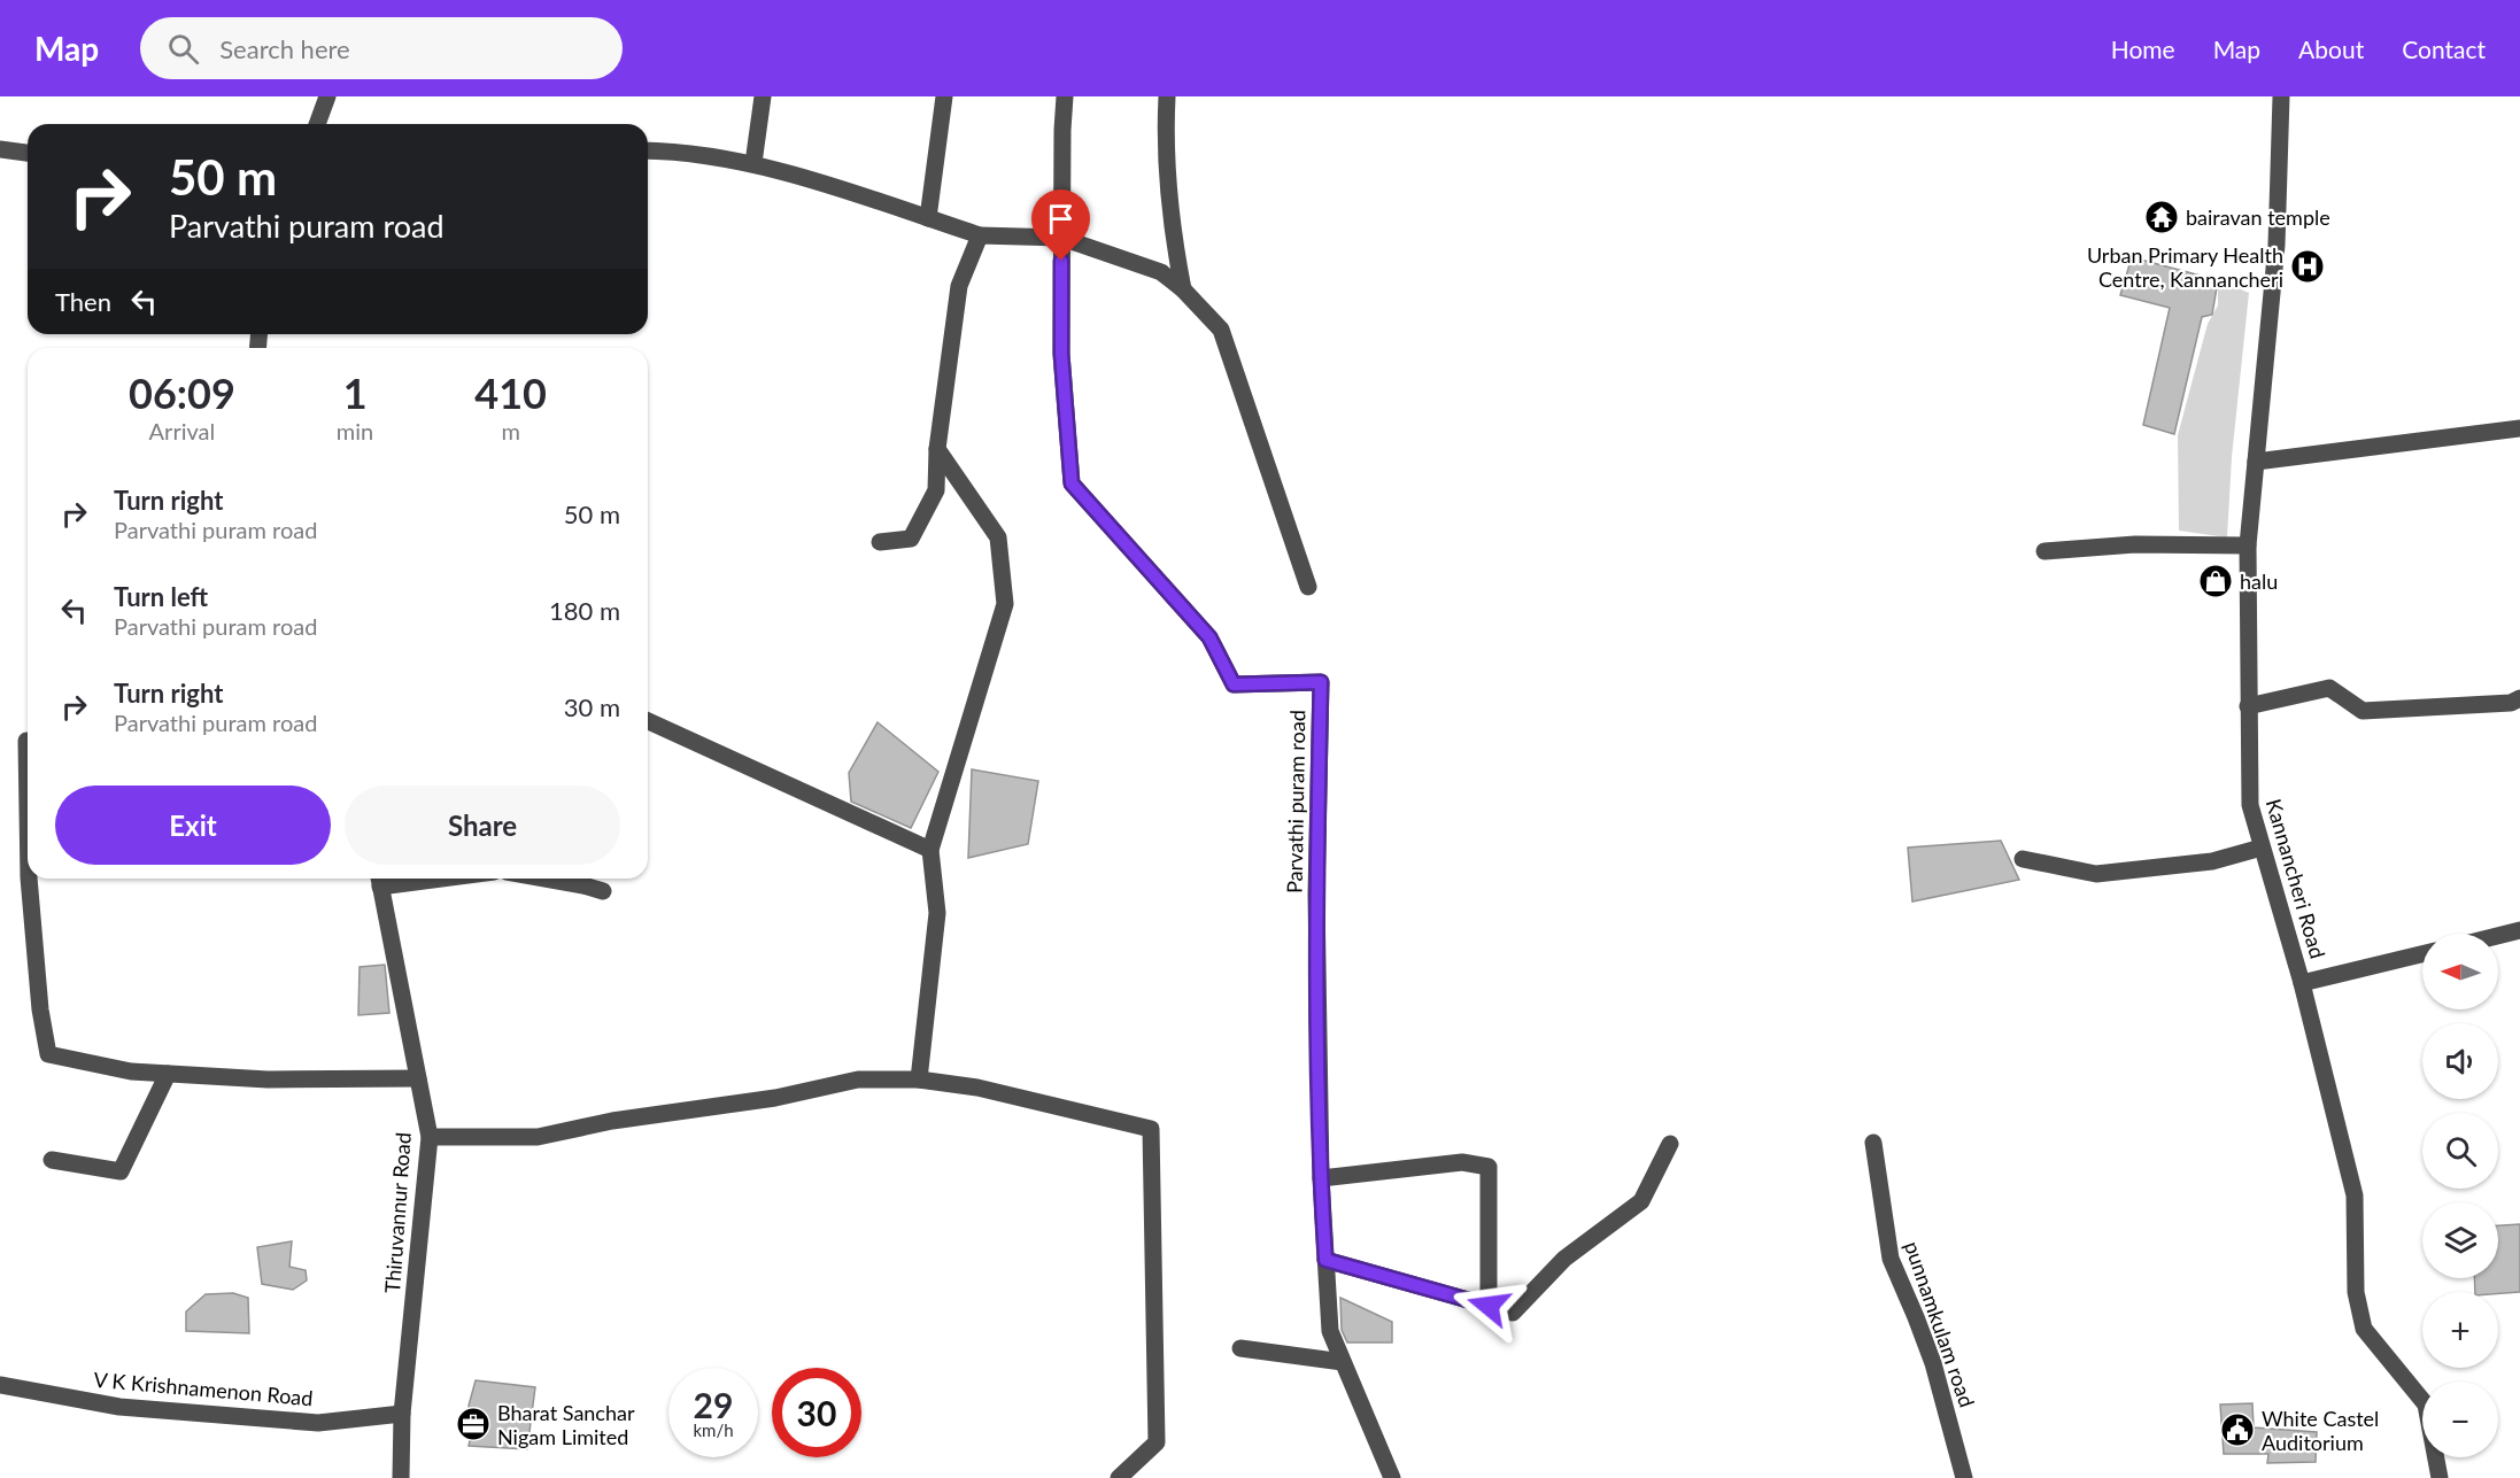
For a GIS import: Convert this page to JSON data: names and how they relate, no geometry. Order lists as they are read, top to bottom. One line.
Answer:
{"streets":{"street":["Parvathi puram road","Kannancheri Road","Thiruvannur Road","punnamkulam road","V K Krishnamenon Road"]},"crossings":[["Thiruvannur Road","V K Krishnamenon Road"]],"places":{"temple":["bairavan temple"],"hospital":["Urban Primary Health Centre, Kannancheri"],"shop":["halu"],"office":["Bharat Sanchar Nigam Limited"],"public building":["White Castel Auditorium"]},"north":"left","page":{"header":"Map","search":"Search here","nav":["Home","Map","About","Contact"],"turn":["50 m","Parvathi puram road"],"then":"Then","eta":["06:09","Arrival","1","min","410","m"],"list":[{"name":"Turn right","note":"Parvathi puram road","value":"50 m"},{"name":"Turn left","note":"Parvathi puram road","value":"180 m"},{"name":"Turn right","note":"Parvathi puram road","value":"30 m"}],"buttons":["Exit","Share"],"map_buttons":["+","−"],"speed":"29 km/h","limit":"30"}}
